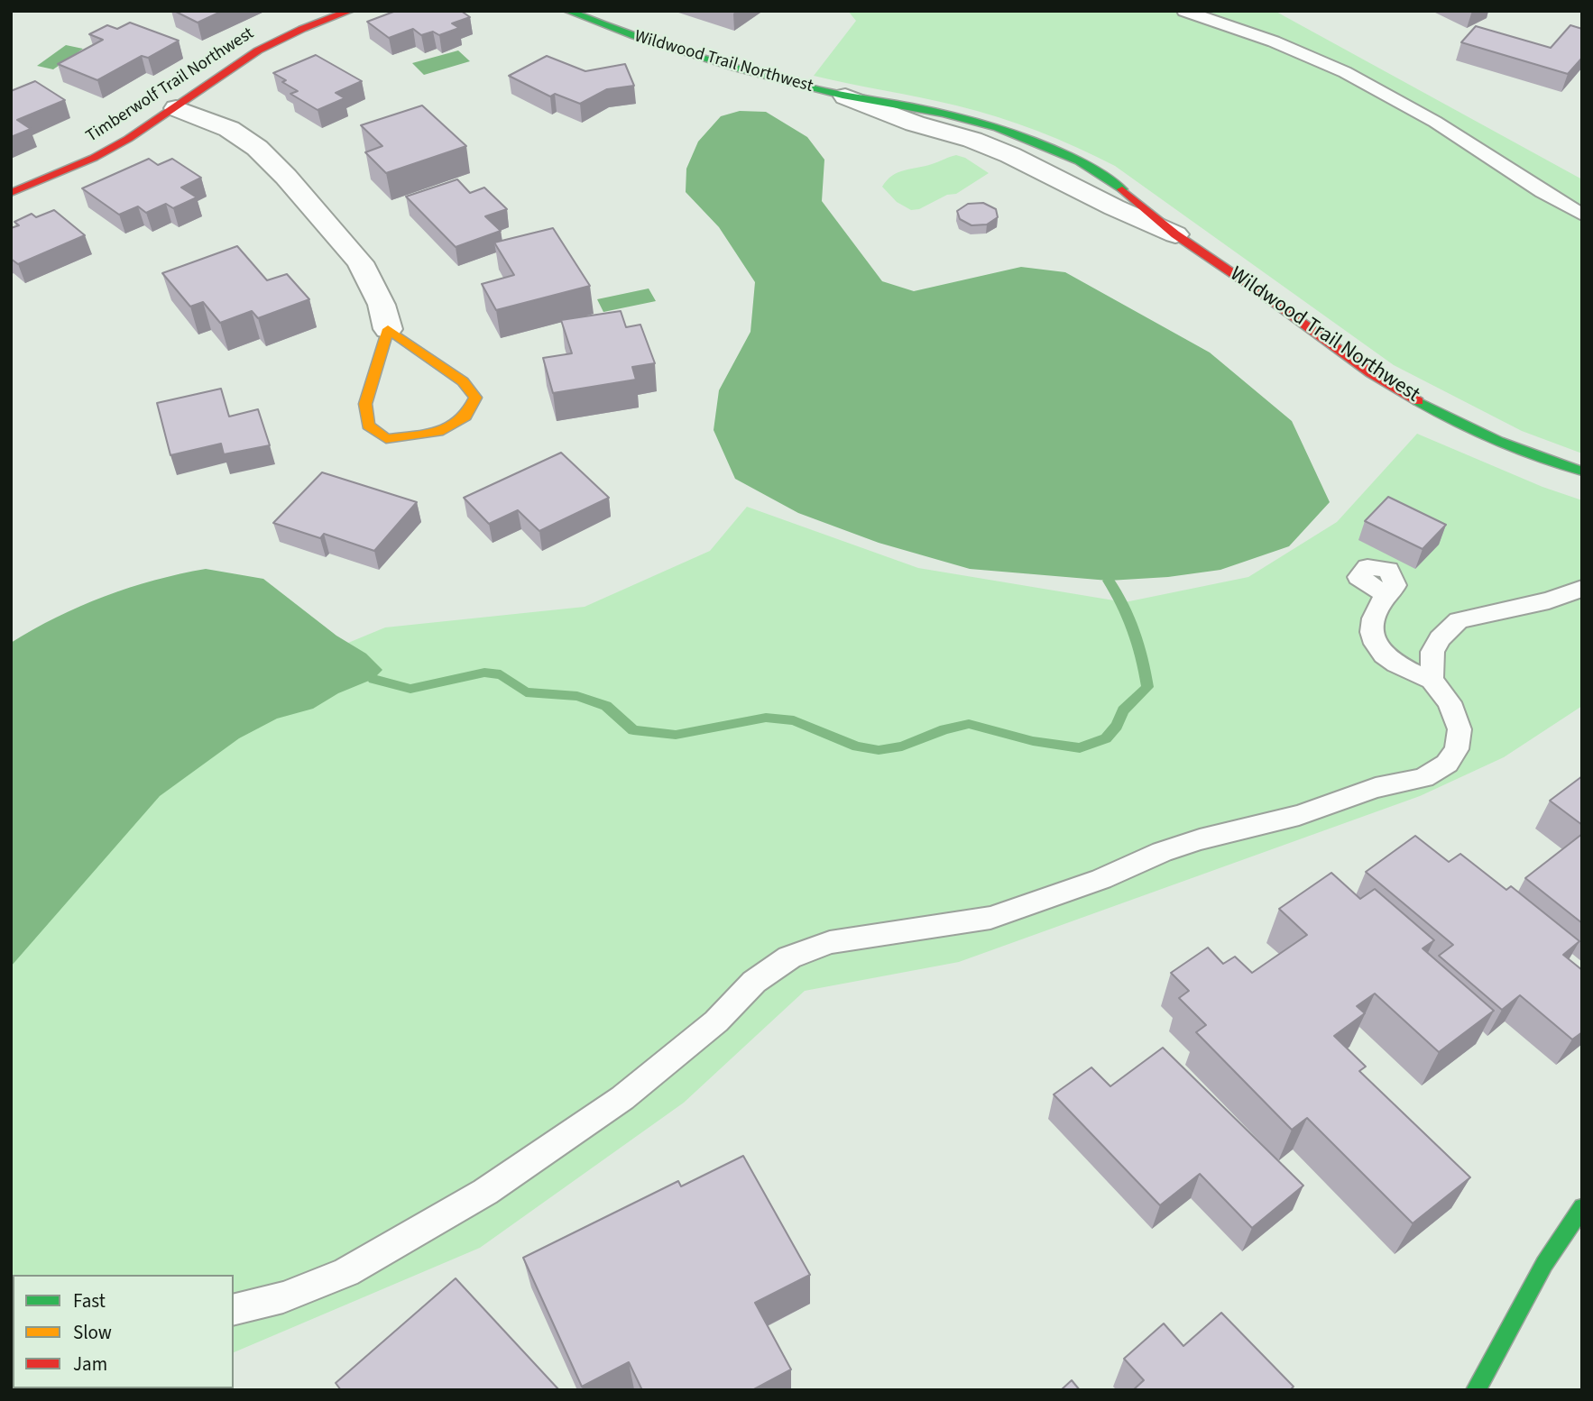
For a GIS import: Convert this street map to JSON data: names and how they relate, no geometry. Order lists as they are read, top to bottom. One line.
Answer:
{"streets":{"street":["Wildwood Trail Northwest","Timberwolf Trail Northwest"]},"legend":["Fast","Slow","Jam"]}
